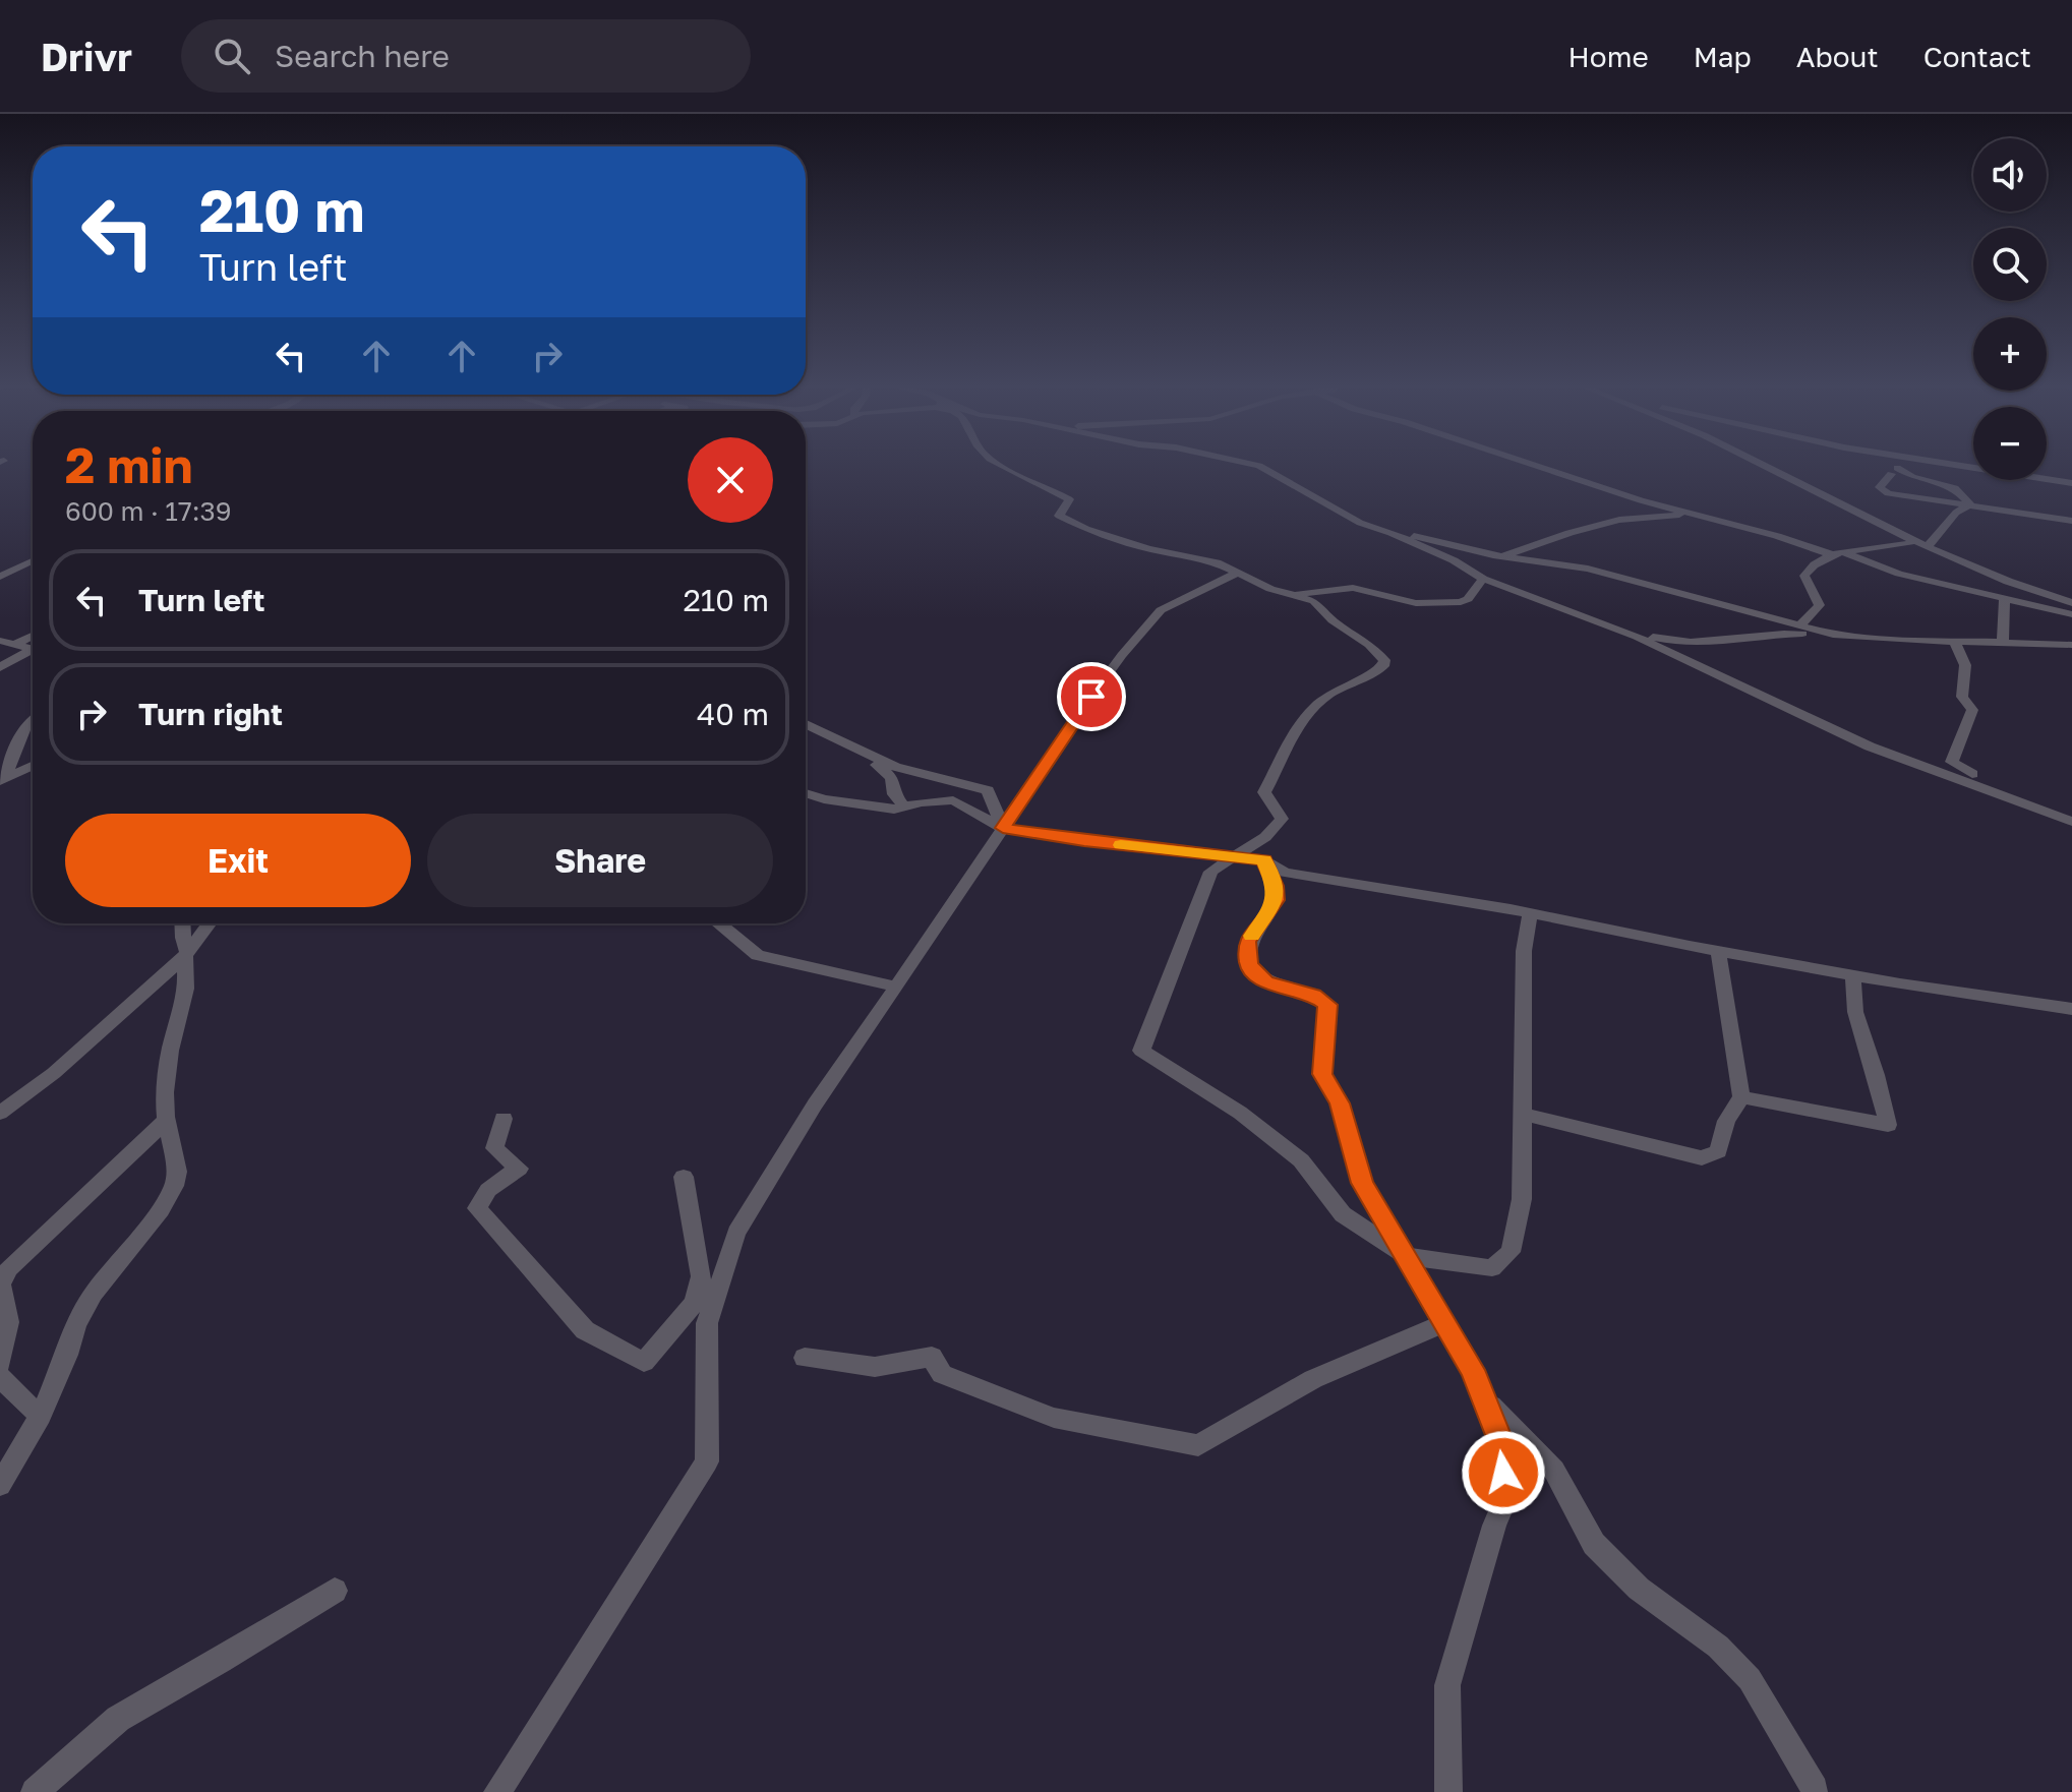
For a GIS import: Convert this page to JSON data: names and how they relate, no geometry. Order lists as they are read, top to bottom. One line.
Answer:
{"page":{"header":"Drivr","search":"Search here","nav":["Home","Map","About","Contact"],"map_buttons":["+","−"],"turn":["210 m","Turn left"],"heading":["2 min","600 m · 17:39"],"list":[{"name":"Turn left","value":"210 m"},{"name":"Turn right","value":"40 m"}],"buttons":["Exit","Share"]}}
